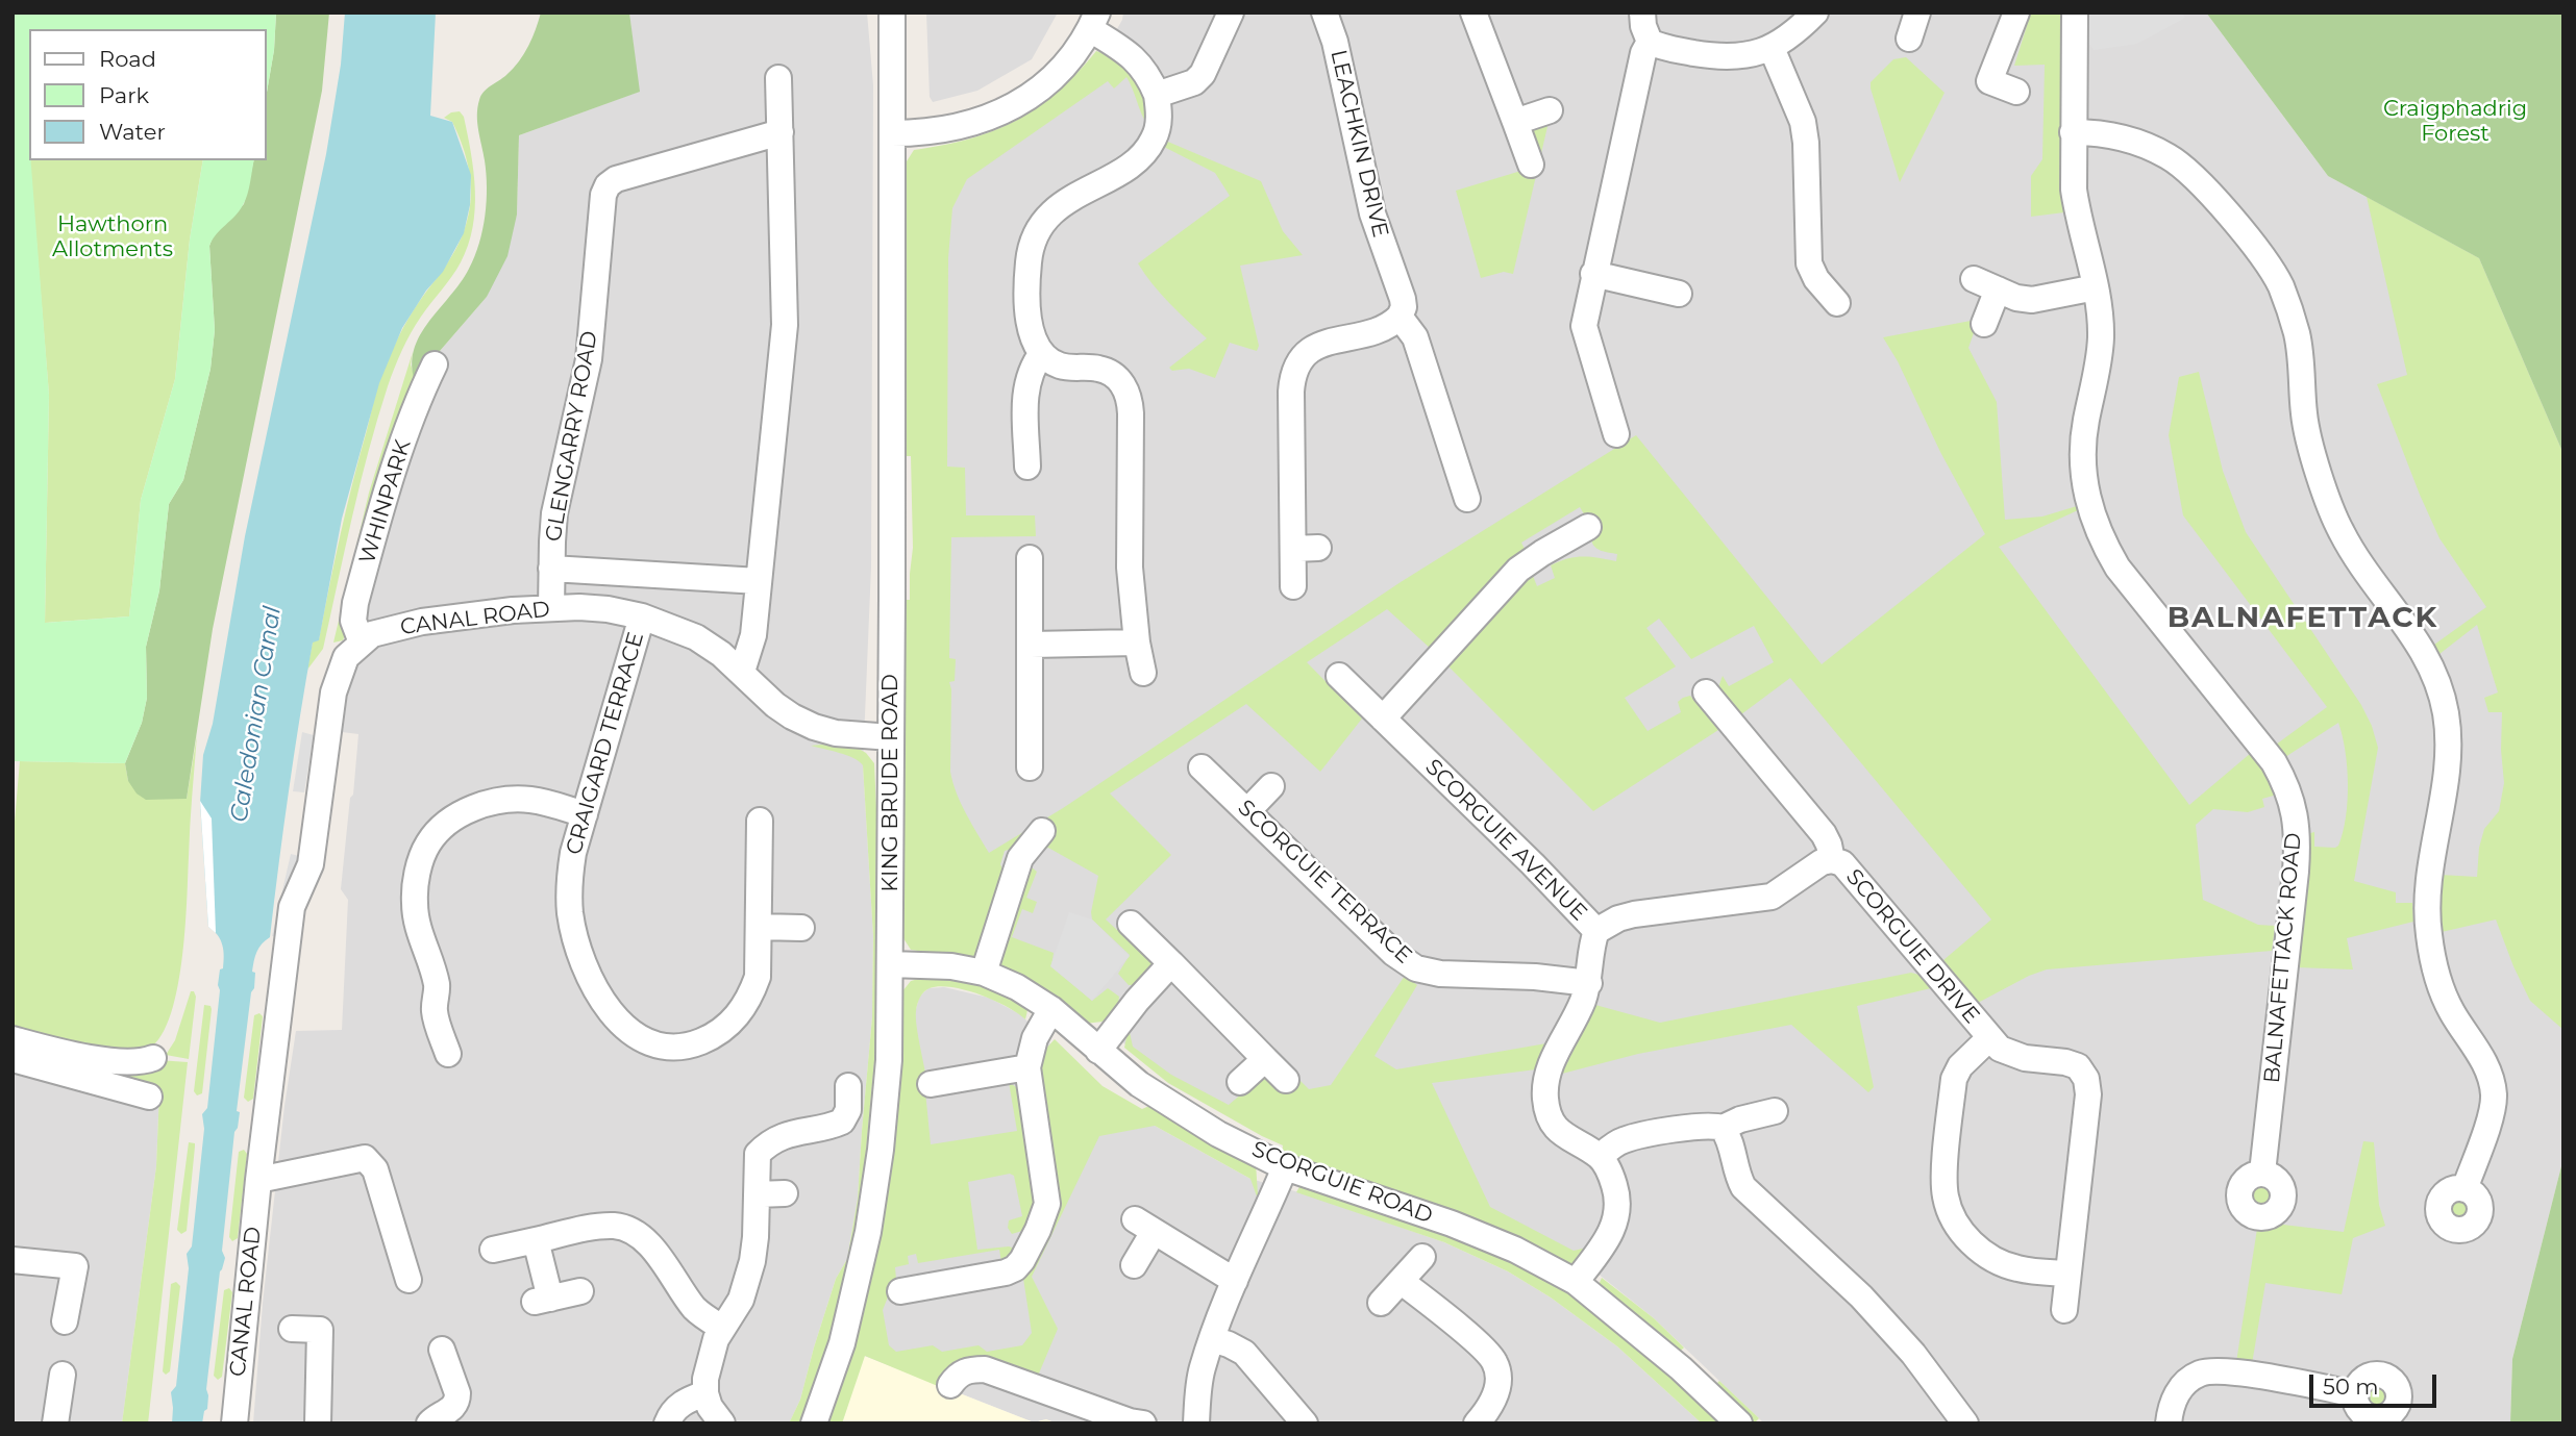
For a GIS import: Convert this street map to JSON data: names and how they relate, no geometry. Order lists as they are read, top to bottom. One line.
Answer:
{"streets":{"street":["LEACHKIN DRIVE","GLENGARRY ROAD","WHINPARK","CANAL ROAD","CRAIGARD TERRACE","KING BRUDE ROAD","SCORGUIE AVENUE","SCORGUIE TERRACE","SCORGUIE DRIVE","BALNAFETTACK ROAD","SCORGUIE ROAD"]},"crossings":[["GLENGARRY ROAD","CANAL ROAD"],["WHINPARK","CANAL ROAD"],["CANAL ROAD","CRAIGARD TERRACE"],["CANAL ROAD","KING BRUDE ROAD"],["KING BRUDE ROAD","SCORGUIE ROAD"],["SCORGUIE AVENUE","SCORGUIE TERRACE"],["SCORGUIE AVENUE","SCORGUIE DRIVE"]],"districts":["BALNAFETTACK"],"water":["Caledonian Canal"],"parks":["Craigphadrig Forest","Hawthorn Allotments"],"legend":["Road","Park","Water"],"scale_bar":"50 m"}
